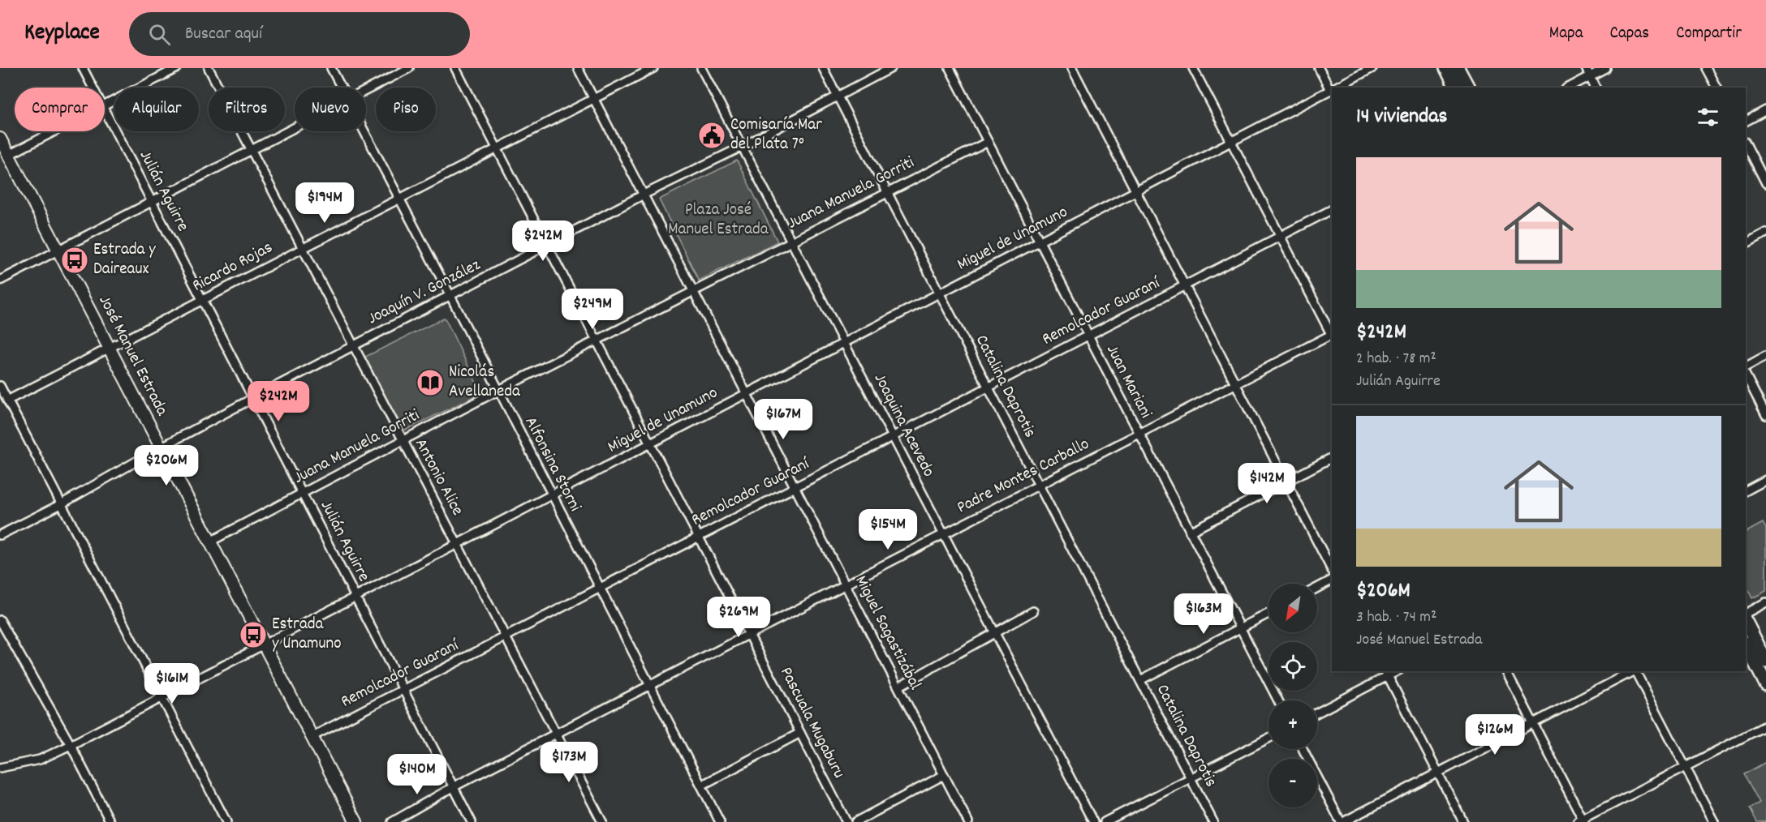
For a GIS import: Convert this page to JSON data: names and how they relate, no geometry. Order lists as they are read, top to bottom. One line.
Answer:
{"streets":{"main road":["José Manuel Estrada"],"street":["Julián Aguirre","Juana Manuela Gorriti","Miguel de Unamuno","Ricardo Rojas","Joaquín V. González","Remolcador Guaraní","Juan Mariani","Catalina Daprotis","Joaquina Acevedo","Alfonsina Storni","Padre Montes Carballo","Antonio Alice","Miguel Sagastizábal","Pascuala Mugaburu"]},"crossings":[["Julián Aguirre","Juana Manuela Gorriti"],["Julián Aguirre","Miguel de Unamuno"],["Julián Aguirre","Ricardo Rojas"],["Julián Aguirre","Joaquín V. González"],["Julián Aguirre","Remolcador Guaraní"],["Julián Aguirre","Padre Montes Carballo"],["Juana Manuela Gorriti","José Manuel Estrada"],["Juana Manuela Gorriti","Juan Mariani"],["Juana Manuela Gorriti","Catalina Daprotis"],["Juana Manuela Gorriti","Joaquina Acevedo"],["Juana Manuela Gorriti","Alfonsina Storni"],["Juana Manuela Gorriti","Antonio Alice"],["Juana Manuela Gorriti","Miguel Sagastizábal"],["Juana Manuela Gorriti","Pascuala Mugaburu"],["Miguel de Unamuno","José Manuel Estrada"],["Miguel de Unamuno","Juan Mariani"],["Miguel de Unamuno","Catalina Daprotis"],["Miguel de Unamuno","Joaquina Acevedo"],["Miguel de Unamuno","Alfonsina Storni"],["Miguel de Unamuno","Antonio Alice"],["Miguel de Unamuno","Miguel Sagastizábal"],["Miguel de Unamuno","Pascuala Mugaburu"],["Ricardo Rojas","José Manuel Estrada"],["Ricardo Rojas","Alfonsina Storni"],["Ricardo Rojas","Antonio Alice"],["Ricardo Rojas","Miguel Sagastizábal"],["Ricardo Rojas","Pascuala Mugaburu"],["Joaquín V. González","José Manuel Estrada"],["Joaquín V. González","Catalina Daprotis"],["Joaquín V. González","Joaquina Acevedo"],["Joaquín V. González","Alfonsina Storni"],["Joaquín V. González","Antonio Alice"],["Joaquín V. González","Miguel Sagastizábal"],["Joaquín V. González","Pascuala Mugaburu"],["Remolcador Guaraní","José Manuel Estrada"],["Remolcador Guaraní","Juan Mariani"],["Remolcador Guaraní","Catalina Daprotis"],["Remolcador Guaraní","Joaquina Acevedo"],["Remolcador Guaraní","Alfonsina Storni"],["Remolcador Guaraní","Antonio Alice"],["Remolcador Guaraní","Miguel Sagastizábal"],["Remolcador Guaraní","Pascuala Mugaburu"],["Juan Mariani","Padre Montes Carballo"],["Catalina Daprotis","Padre Montes Carballo"],["Joaquina Acevedo","Padre Montes Carballo"],["Alfonsina Storni","Padre Montes Carballo"],["Padre Montes Carballo","Antonio Alice"],["Padre Montes Carballo","Miguel Sagastizábal"],["Padre Montes Carballo","Pascuala Mugaburu"]],"parks":["Plaza José Manuel Estrada"],"places":{"public building":["Comisaría Mar del Plata 7°"],"bus stop":["Estrada y Daireaux","Estrada y Unamuno"],"library":["Nicolás Avellaneda"]},"north":"bottom left","page":{"header":"Keyplace","search":"Buscar aquí","nav":["Mapa","Capas","Compartir"],"chip":["Comprar","Alquilar","Filtros","Nuevo","Piso"],"heading":"14 viviendas","list":[{"name":"$242M","note":"2 hab. · 78 m² · Julián Aguirre"},{"name":"$206M","note":"3 hab. · 74 m² · José Manuel Estrada"}],"price":["$194M","$242M","$249M","$242M","$167M","$206M","$142M","$154M","$163M","$269M","$161M","$126M","$173M","$140M"],"map_buttons":["+","−"]}}
